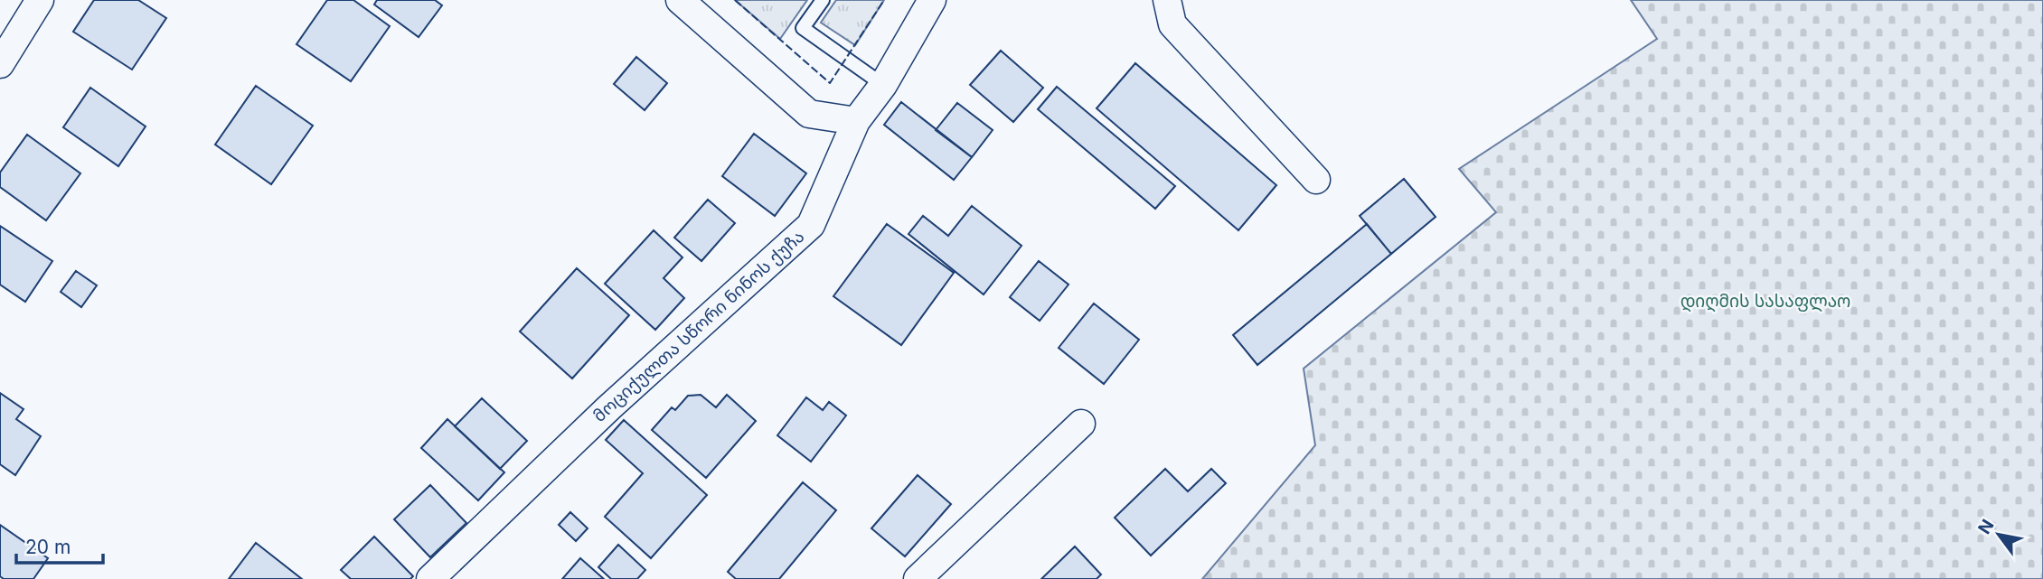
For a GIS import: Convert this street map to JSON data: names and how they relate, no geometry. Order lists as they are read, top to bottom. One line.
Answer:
{"streets":{"street":["მოციქულთა სწორი ნინოს ქუჩა"]},"parks":["დიღმის სასაფლაო"],"scale_bar":"20 m","north":"top left"}
